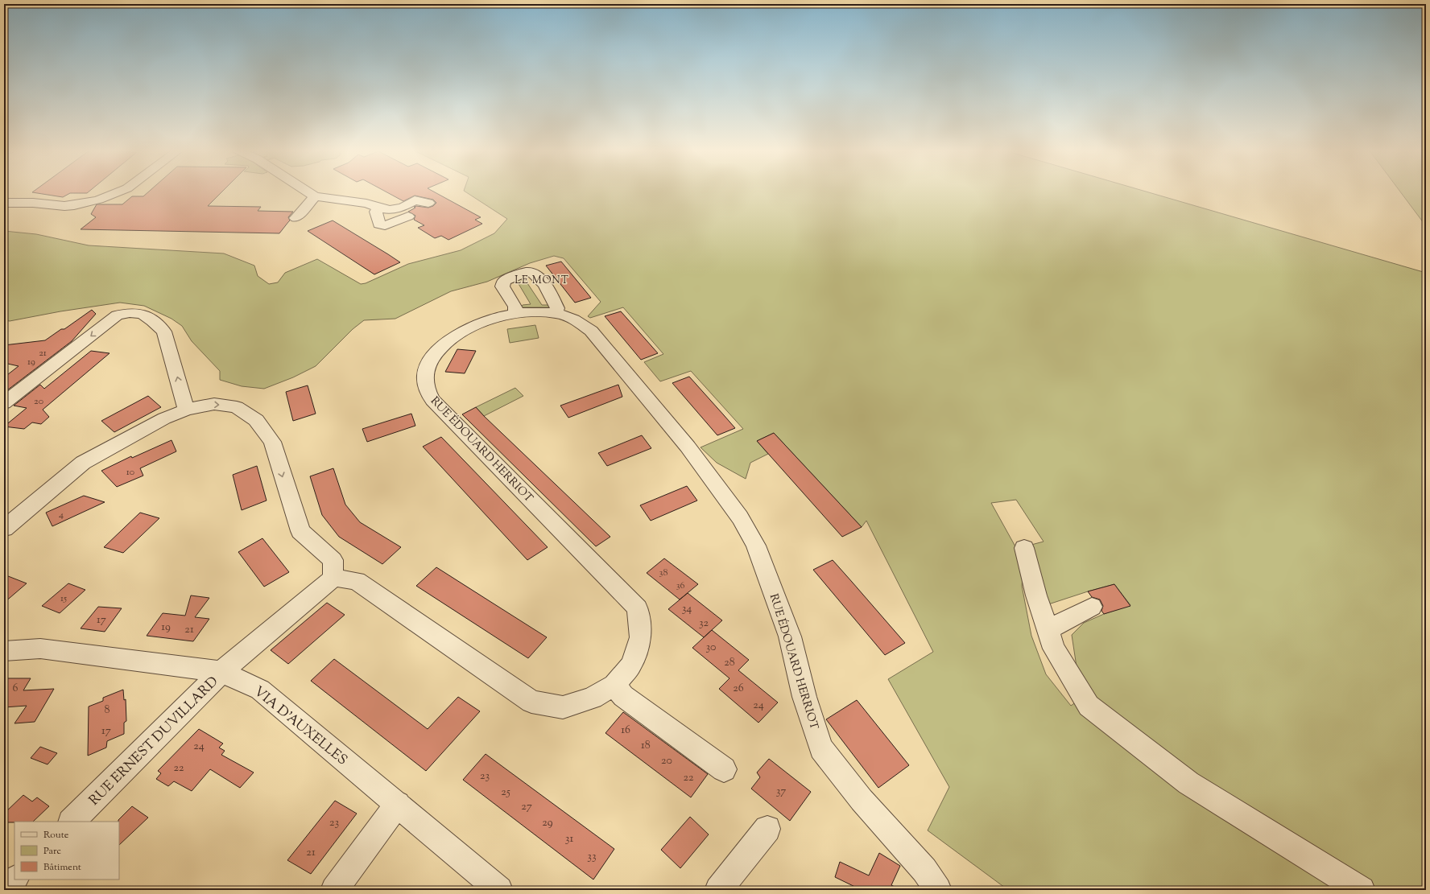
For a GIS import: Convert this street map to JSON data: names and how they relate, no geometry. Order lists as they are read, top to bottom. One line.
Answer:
{"streets":{"street":["RUE ÉDOUARD HERRIOT","VIA D'AUXELLES","RUE ERNEST DUVILLARD"]},"crossings":[["VIA D'AUXELLES","RUE ERNEST DUVILLARD"]],"districts":["LE MONT"],"house_numbers":["21","19","20","10","4","38","36","15","34","17","32","19","21","30","28","6","26","24","8","16","17","18","24","20","22","23","22","37","25","27","23","29","31","21","33"],"legend":["Route","Parc","Bâtiment"]}
